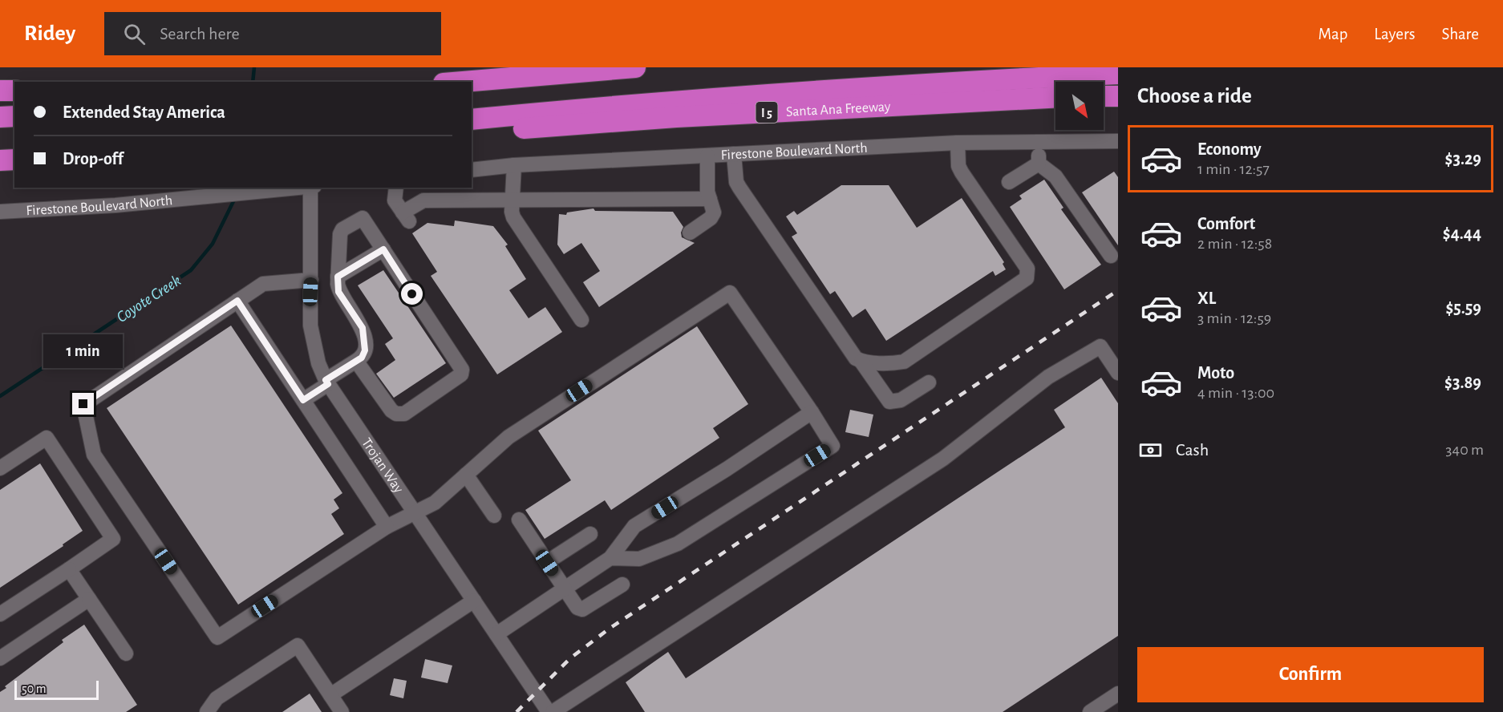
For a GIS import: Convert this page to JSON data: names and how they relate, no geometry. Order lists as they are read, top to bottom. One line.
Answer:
{"streets":{"highway":["Santa Ana Freeway","I 5"],"street":["Firestone Boulevard North","Trojan Way"]},"water":["Coyote Creek"],"scale_bar":"50 m","north":"bottom right","page":{"header":"Ridey","search":"Search here","nav":["Map","Layers","Share"],"heading":"Choose a ride","banner":["Extended Stay America","Drop-off"],"list":[{"name":"Economy","note":"1 min · 12:57","value":"$3.29"},{"name":"Comfort","note":"2 min · 12:58","value":"$4.44"},{"name":"XL","note":"3 min · 12:59","value":"$5.59"},{"name":"Moto","note":"4 min · 13:00","value":"$3.89"}],"bubble":"1 min","pay":["Cash","340 m"],"buttons":"Confirm","scale":"50 m"}}
